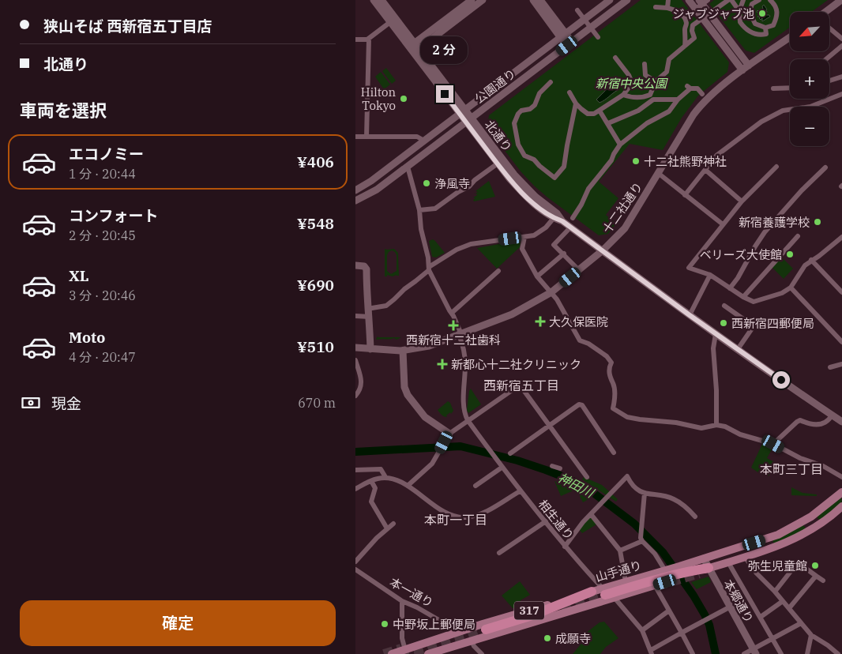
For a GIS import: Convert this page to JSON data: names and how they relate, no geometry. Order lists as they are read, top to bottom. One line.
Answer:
{"streets":{"main road":["公園通り","北通り","十二社通り","山手通り","本郷通り","317"],"street":["相生通り","本一通り"]},"crossings":[["公園通り","北通り"],["北通り","十二社通り"],["相生通り","山手通り"],["山手通り","本一通り"]],"districts":["西新宿五丁目","本町三丁目","本町一丁目"],"water":["神田川"],"parks":["新宿中央公園"],"places":{"other":["ジャブジャブ池","Hilton Tokyo","十二社熊野神社","浄風寺","新宿養護学校","ベリーズ大使館","西新宿四郵便局","弥生児童館","中野坂上郵便局","成願寺"],"health":["大久保医院","西新宿十二社歯科","新都心十二社クリニック"]},"north":"bottom left","page":{"banner":["狭山そば 西新宿五丁目店","北通り"],"map_buttons":["+","−"],"bubble":"2 分","heading":"車両を選択","list":[{"name":"エコノミー","note":"1 分 · 20:44","value":"¥406"},{"name":"コンフォート","note":"2 分 · 20:45","value":"¥548"},{"name":"XL","note":"3 分 · 20:46","value":"¥690"},{"name":"Moto","note":"4 分 · 20:47","value":"¥510"}],"pay":["現金","670 m"],"buttons":"確定"}}
